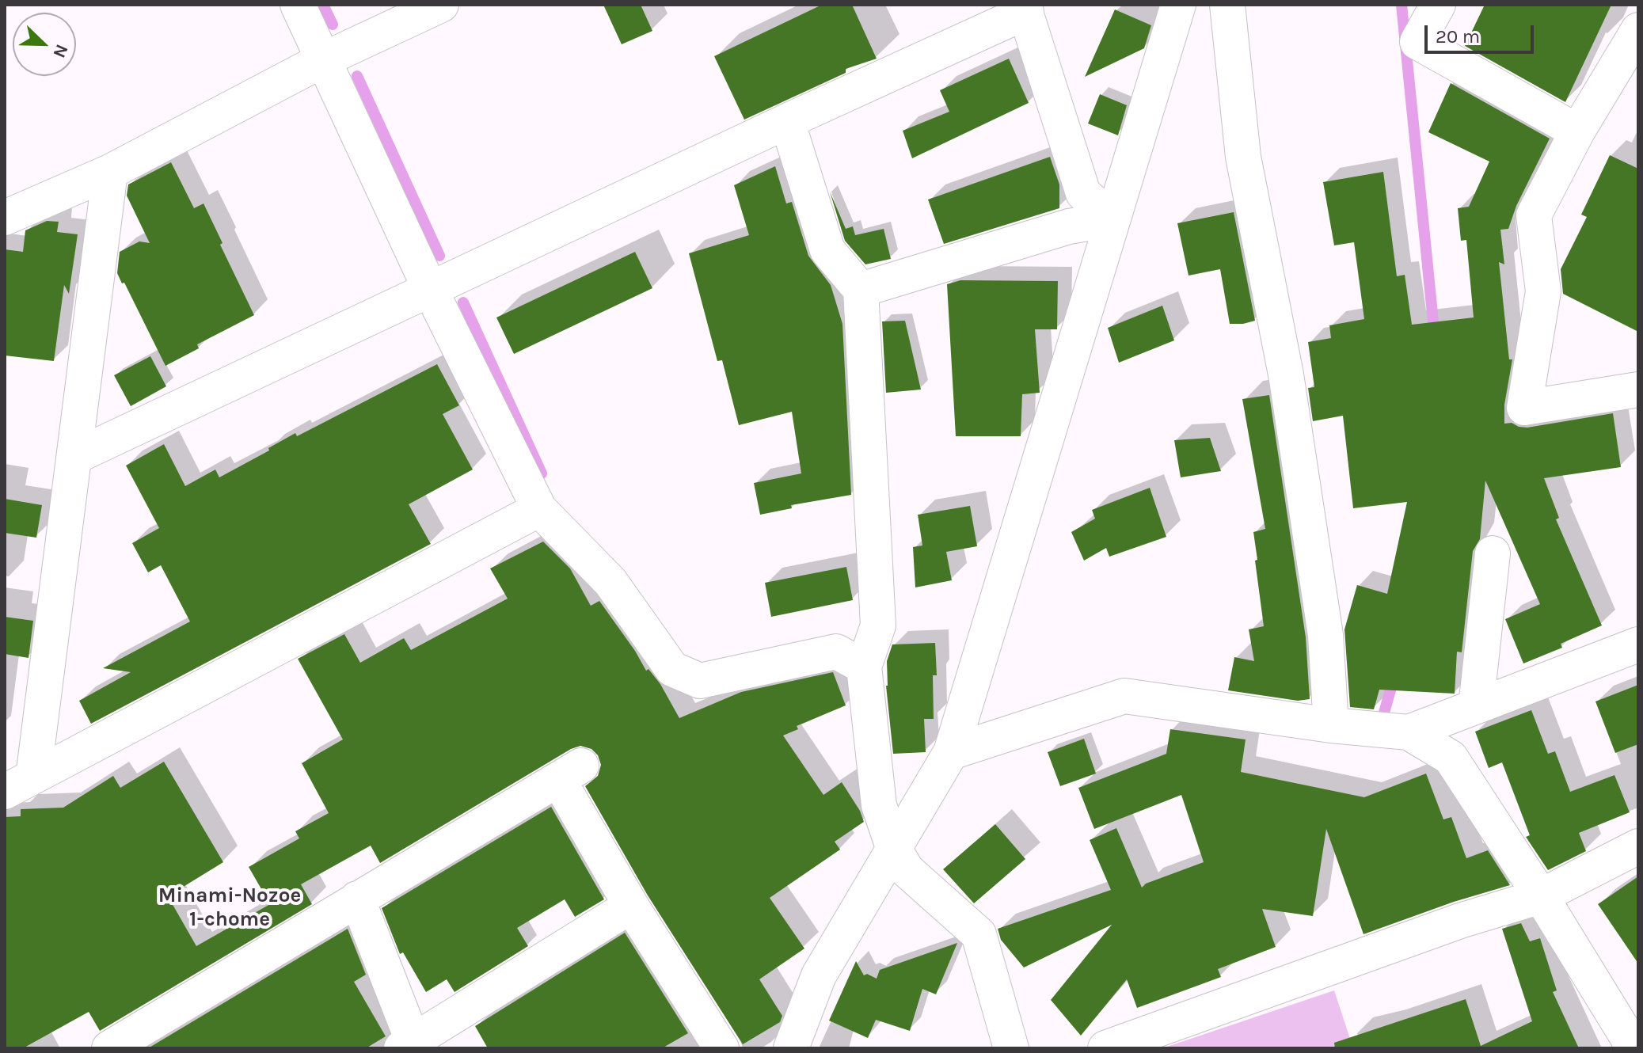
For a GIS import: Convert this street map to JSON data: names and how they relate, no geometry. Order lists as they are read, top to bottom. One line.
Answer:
{"districts":["Minami-Nozoe 1-chome"],"scale_bar":"20 m","north":"bottom right"}
